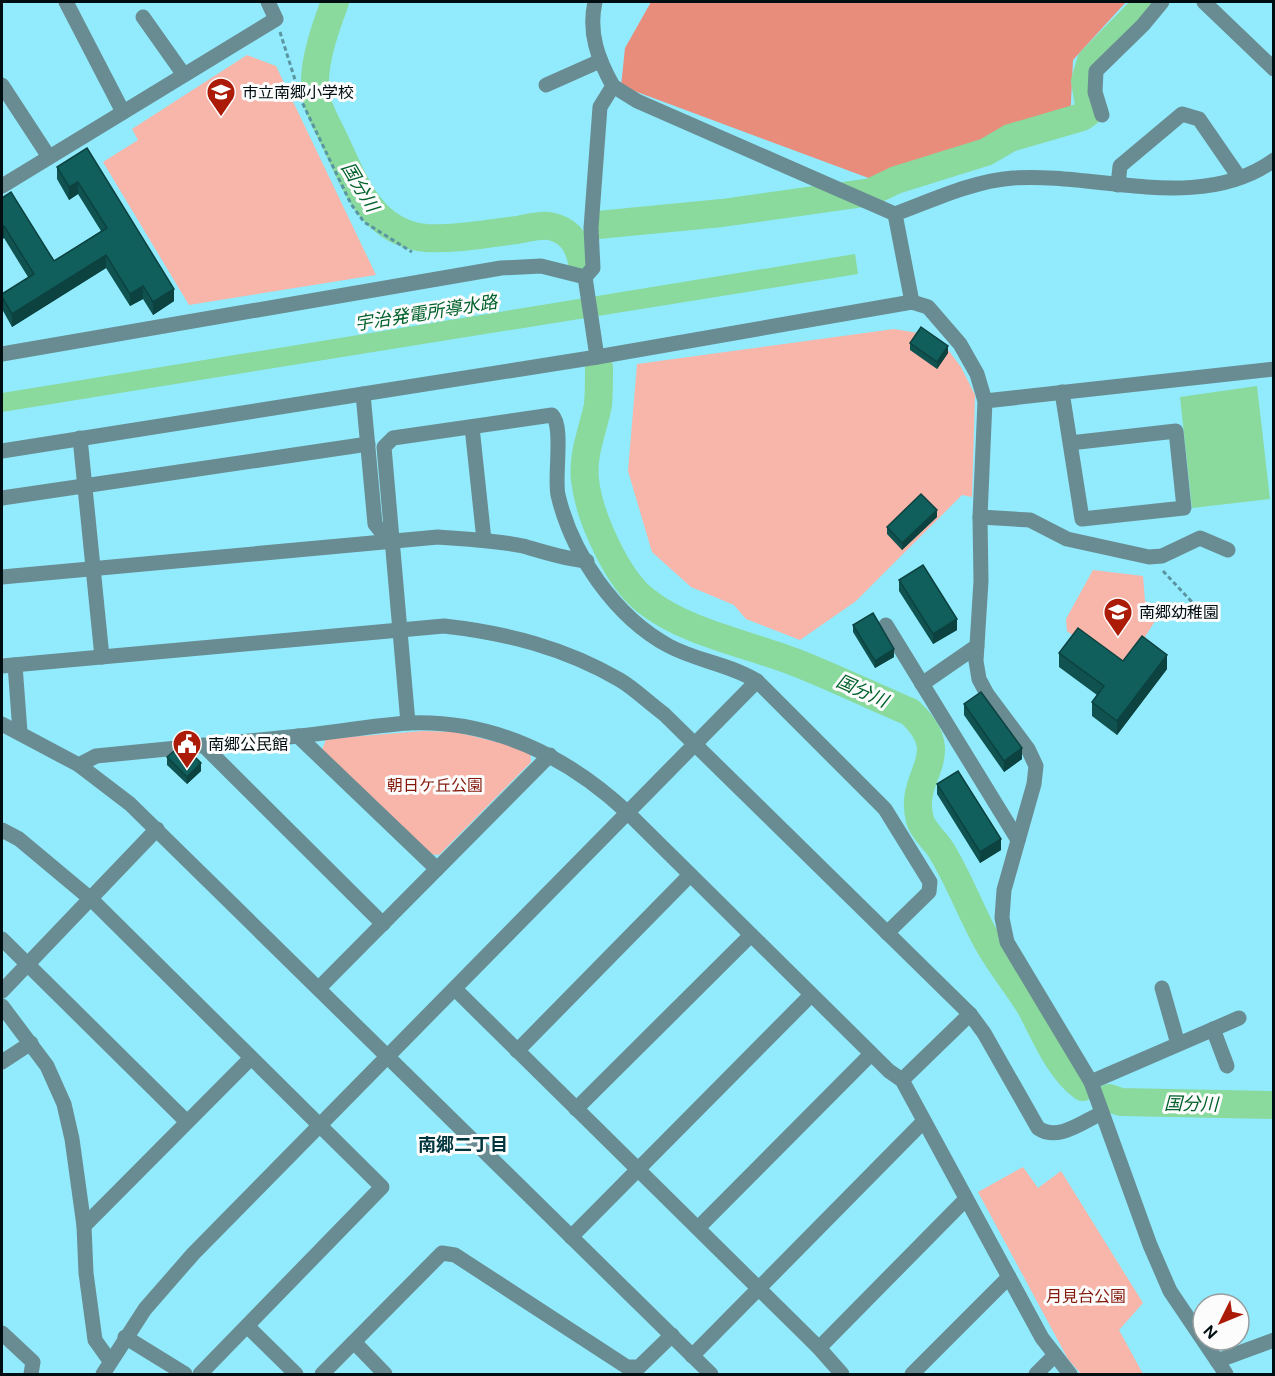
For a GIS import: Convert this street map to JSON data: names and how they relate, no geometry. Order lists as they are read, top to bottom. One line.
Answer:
{"districts":["南郷二丁目"],"water":["国分川","宇治発電所導水路"],"parks":["朝日ケ丘公園","月見台公園"],"places":{"school or university":["市立南郷小学校","南郷幼稚園"],"public building":["南郷公民館"]},"north":"bottom left"}
